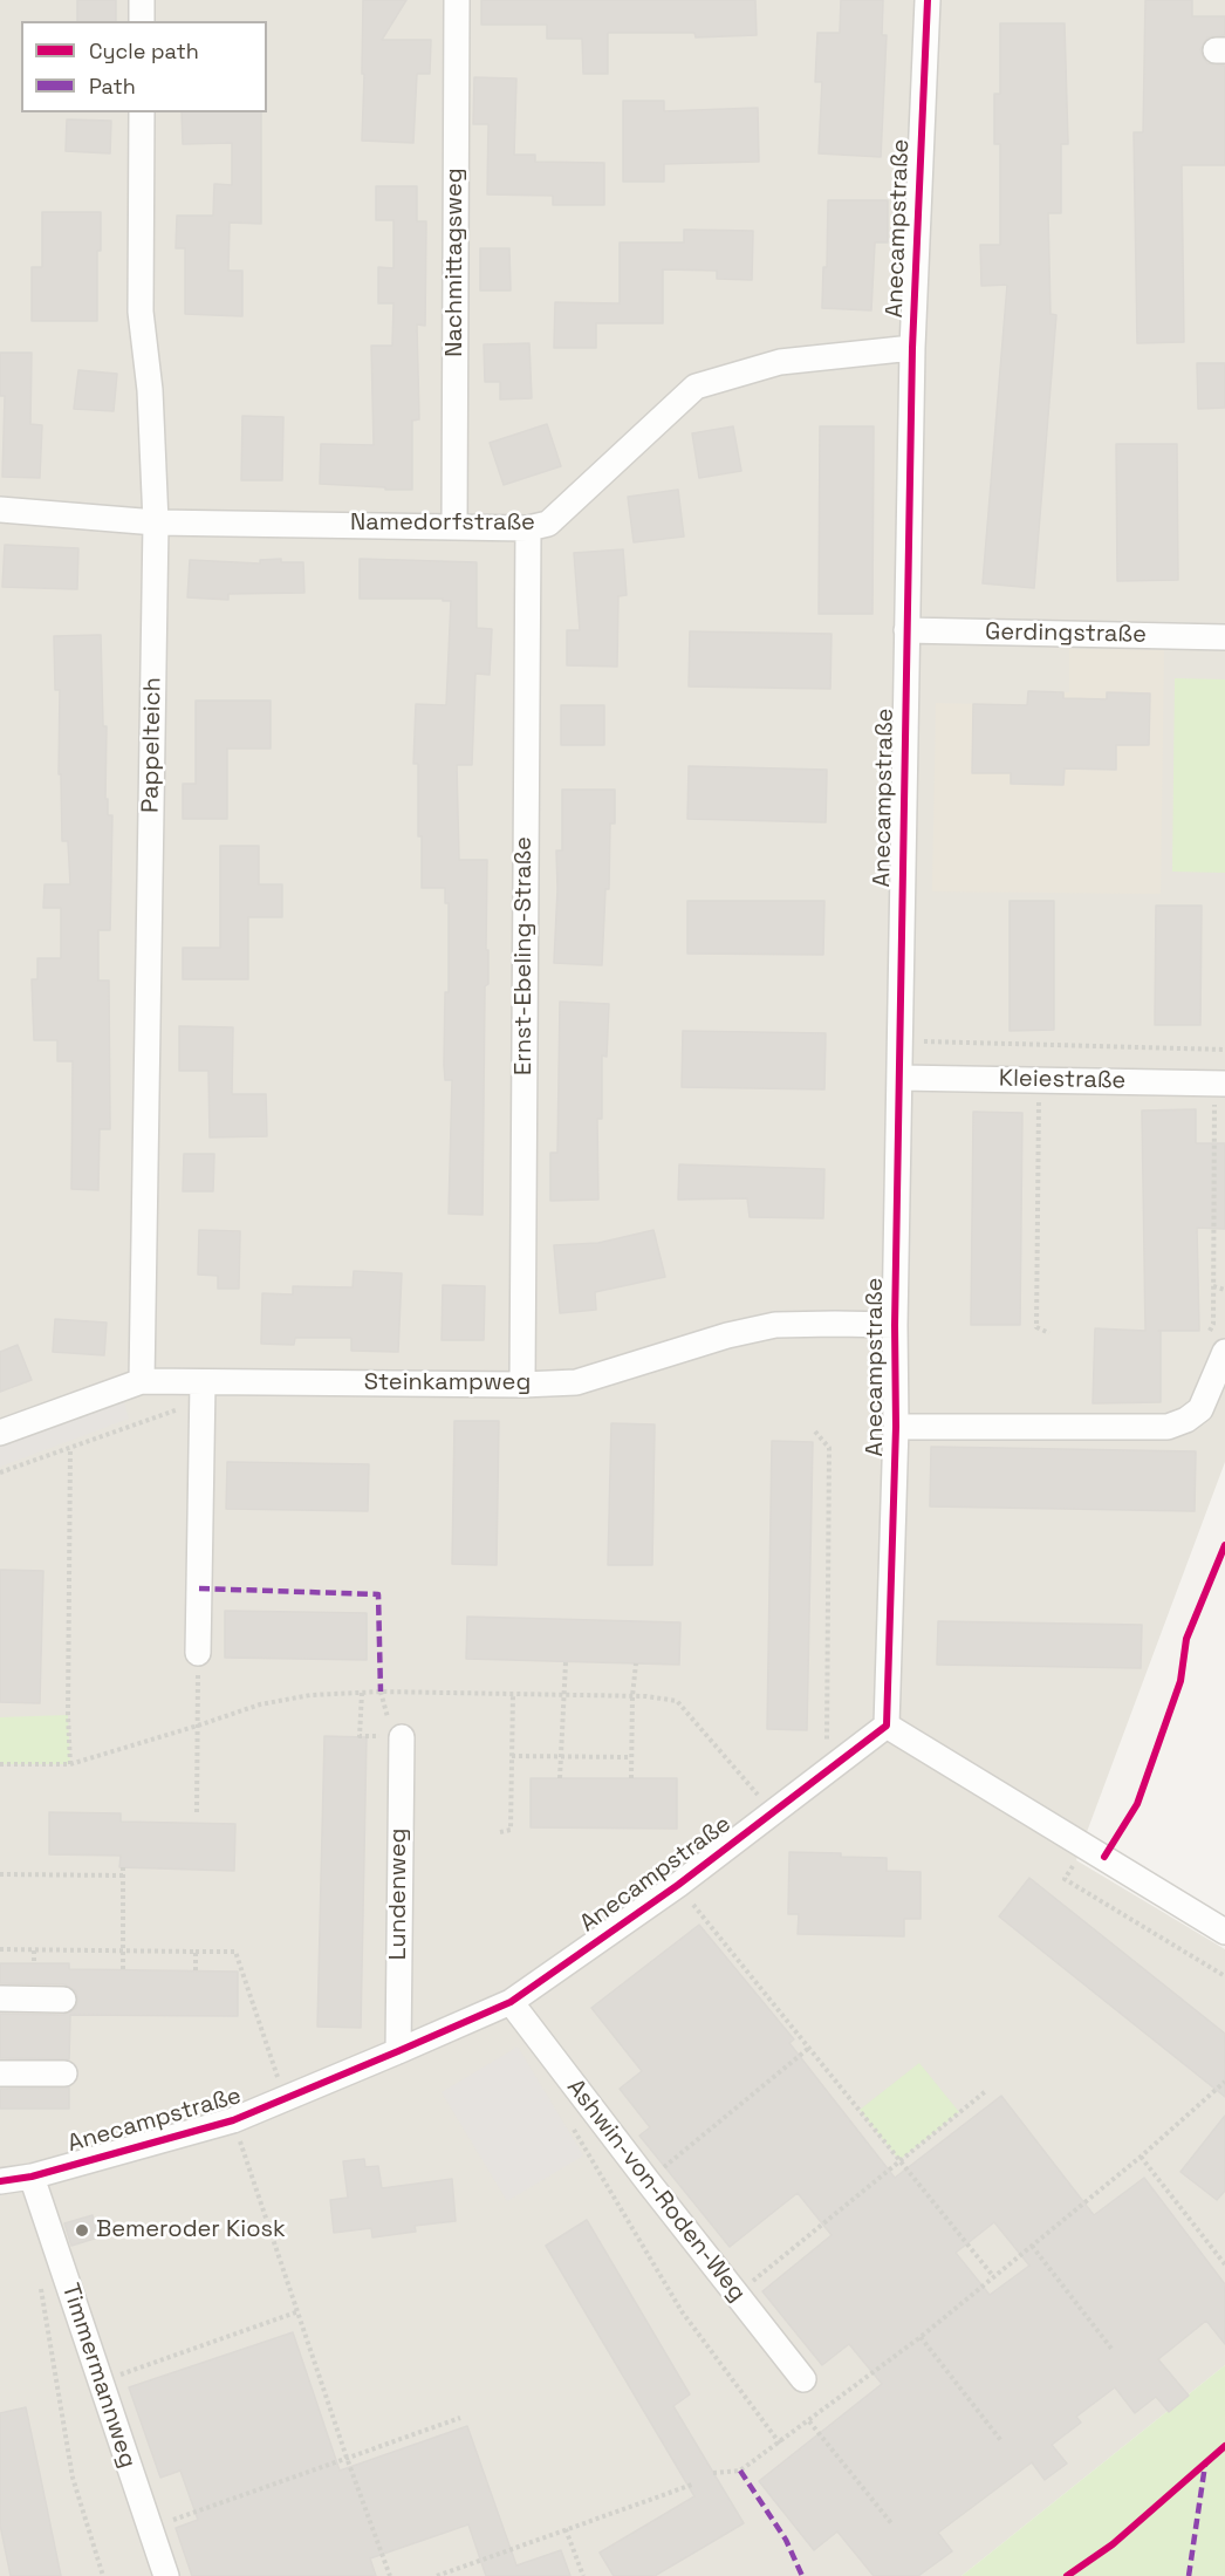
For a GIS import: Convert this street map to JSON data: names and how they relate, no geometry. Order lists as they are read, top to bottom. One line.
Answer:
{"streets":{"street":["Anecampstraße","Nachmittagsweg","Namedorfstraße","Gerdingstraße","Pappelteich","Ernst-Ebeling-Straße","Kleiestraße","Steinkampweg","Lundenweg","Ashwin-von-Roden-Weg","Timmermannweg"]},"crossings":[["Anecampstraße","Namedorfstraße"],["Anecampstraße","Gerdingstraße"],["Anecampstraße","Kleiestraße"],["Anecampstraße","Steinkampweg"],["Anecampstraße","Lundenweg"],["Anecampstraße","Ashwin-von-Roden-Weg"],["Anecampstraße","Timmermannweg"],["Nachmittagsweg","Namedorfstraße"],["Namedorfstraße","Pappelteich"],["Namedorfstraße","Ernst-Ebeling-Straße"],["Pappelteich","Steinkampweg"],["Ernst-Ebeling-Straße","Steinkampweg"]],"places":["Bemeroder Kiosk"],"legend":["Cycle path","Path"]}
